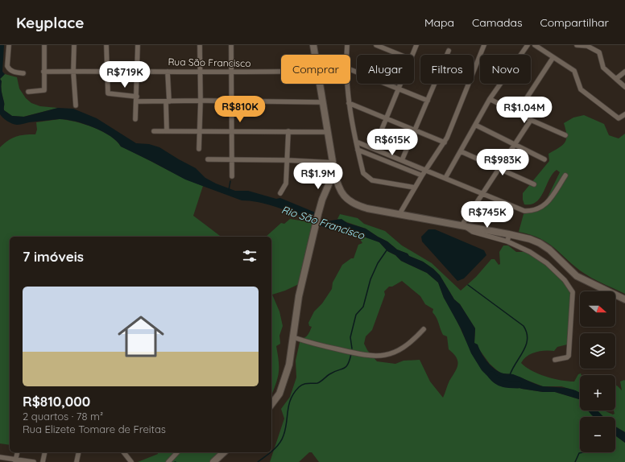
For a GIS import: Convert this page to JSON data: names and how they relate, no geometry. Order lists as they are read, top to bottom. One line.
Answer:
{"streets":{"street":["Rua São Francisco"]},"water":["Rio São Francisco"],"north":"right","page":{"header":"Keyplace","nav":["Mapa","Camadas","Compartilhar"],"chip":["Comprar","Alugar","Filtros","Novo"],"price":["R$719K","R$810K","R$1.04M","R$615K","R$983K","R$1.9M","R$745K"],"heading":"7 imóveis","list":[{"name":"R$810,000","note":"2 quartos · 78 m² · Rua Elizete Tomare de Freitas"}],"map_buttons":["+","−"]}}
